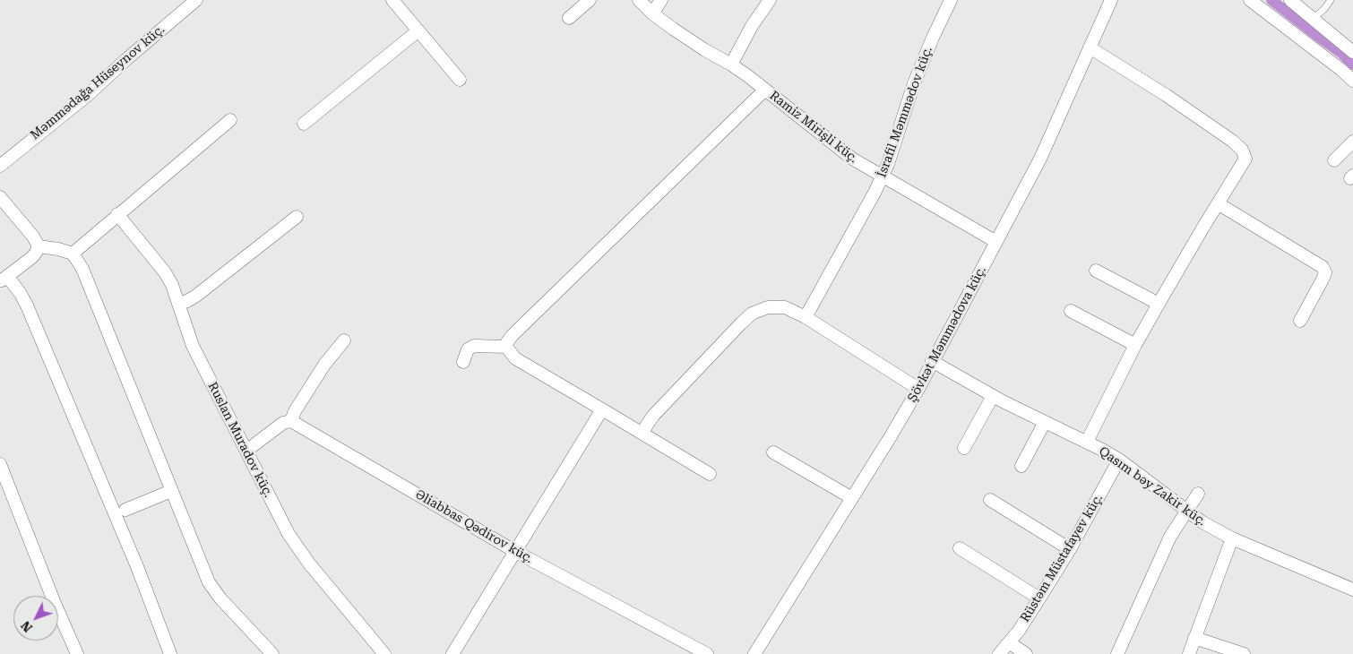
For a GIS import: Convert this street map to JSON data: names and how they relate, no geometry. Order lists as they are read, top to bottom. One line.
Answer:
{"streets":{"street":["Məmmədağa Hüseynov küç.","İsrafil Məmmədov küç.","Ramiz Mirişli küç.","Şövkət Məmmədova küç.","Ruslan Muradov küç.","Qasım bəy Zakir küç.","Əliabbas Qədirov küç.","Rüstəm Müstafayev küç."]},"crossings":[["İsrafil Məmmədov küç.","Ramiz Mirişli küç."],["Ramiz Mirişli küç.","Şövkət Məmmədova küç."],["Şövkət Məmmədova küç.","Qasım bəy Zakir küç."],["Qasım bəy Zakir küç.","Rüstəm Müstafayev küç."]],"north":"bottom left"}
